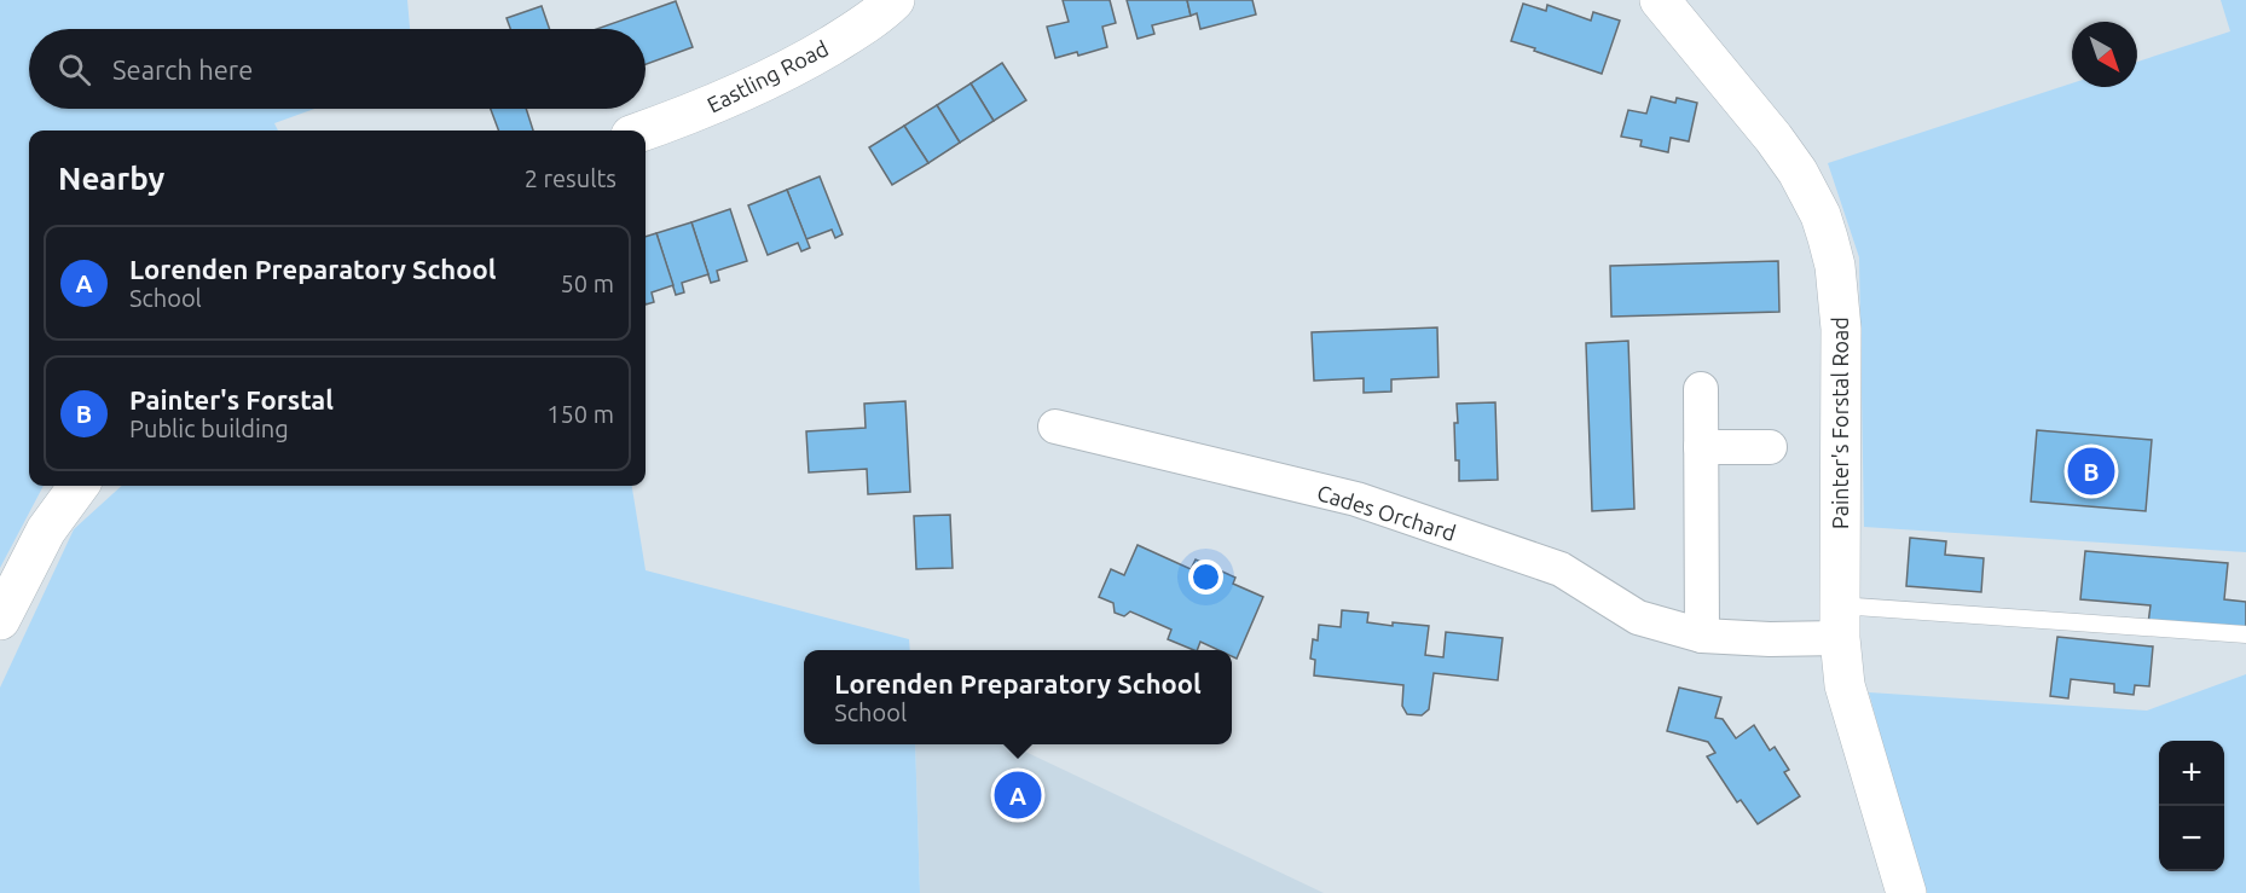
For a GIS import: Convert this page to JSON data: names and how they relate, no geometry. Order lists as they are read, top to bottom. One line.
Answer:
{"streets":{"street":["Eastling Road","Painter's Forstal Road","Cades Orchard"]},"crossings":[["Painter's Forstal Road","Cades Orchard"]],"north":"bottom right","page":{"search":"Search here","heading":["Nearby","2 results"],"list":[{"mark":"A","name":"Lorenden Preparatory School","note":"School","value":"50 m"},{"mark":"B","name":"Painter's Forstal","note":"Public building","value":"150 m"}],"pins":["B","A"],"popup":["Lorenden Preparatory School","School"],"map_buttons":["+","−"]}}
